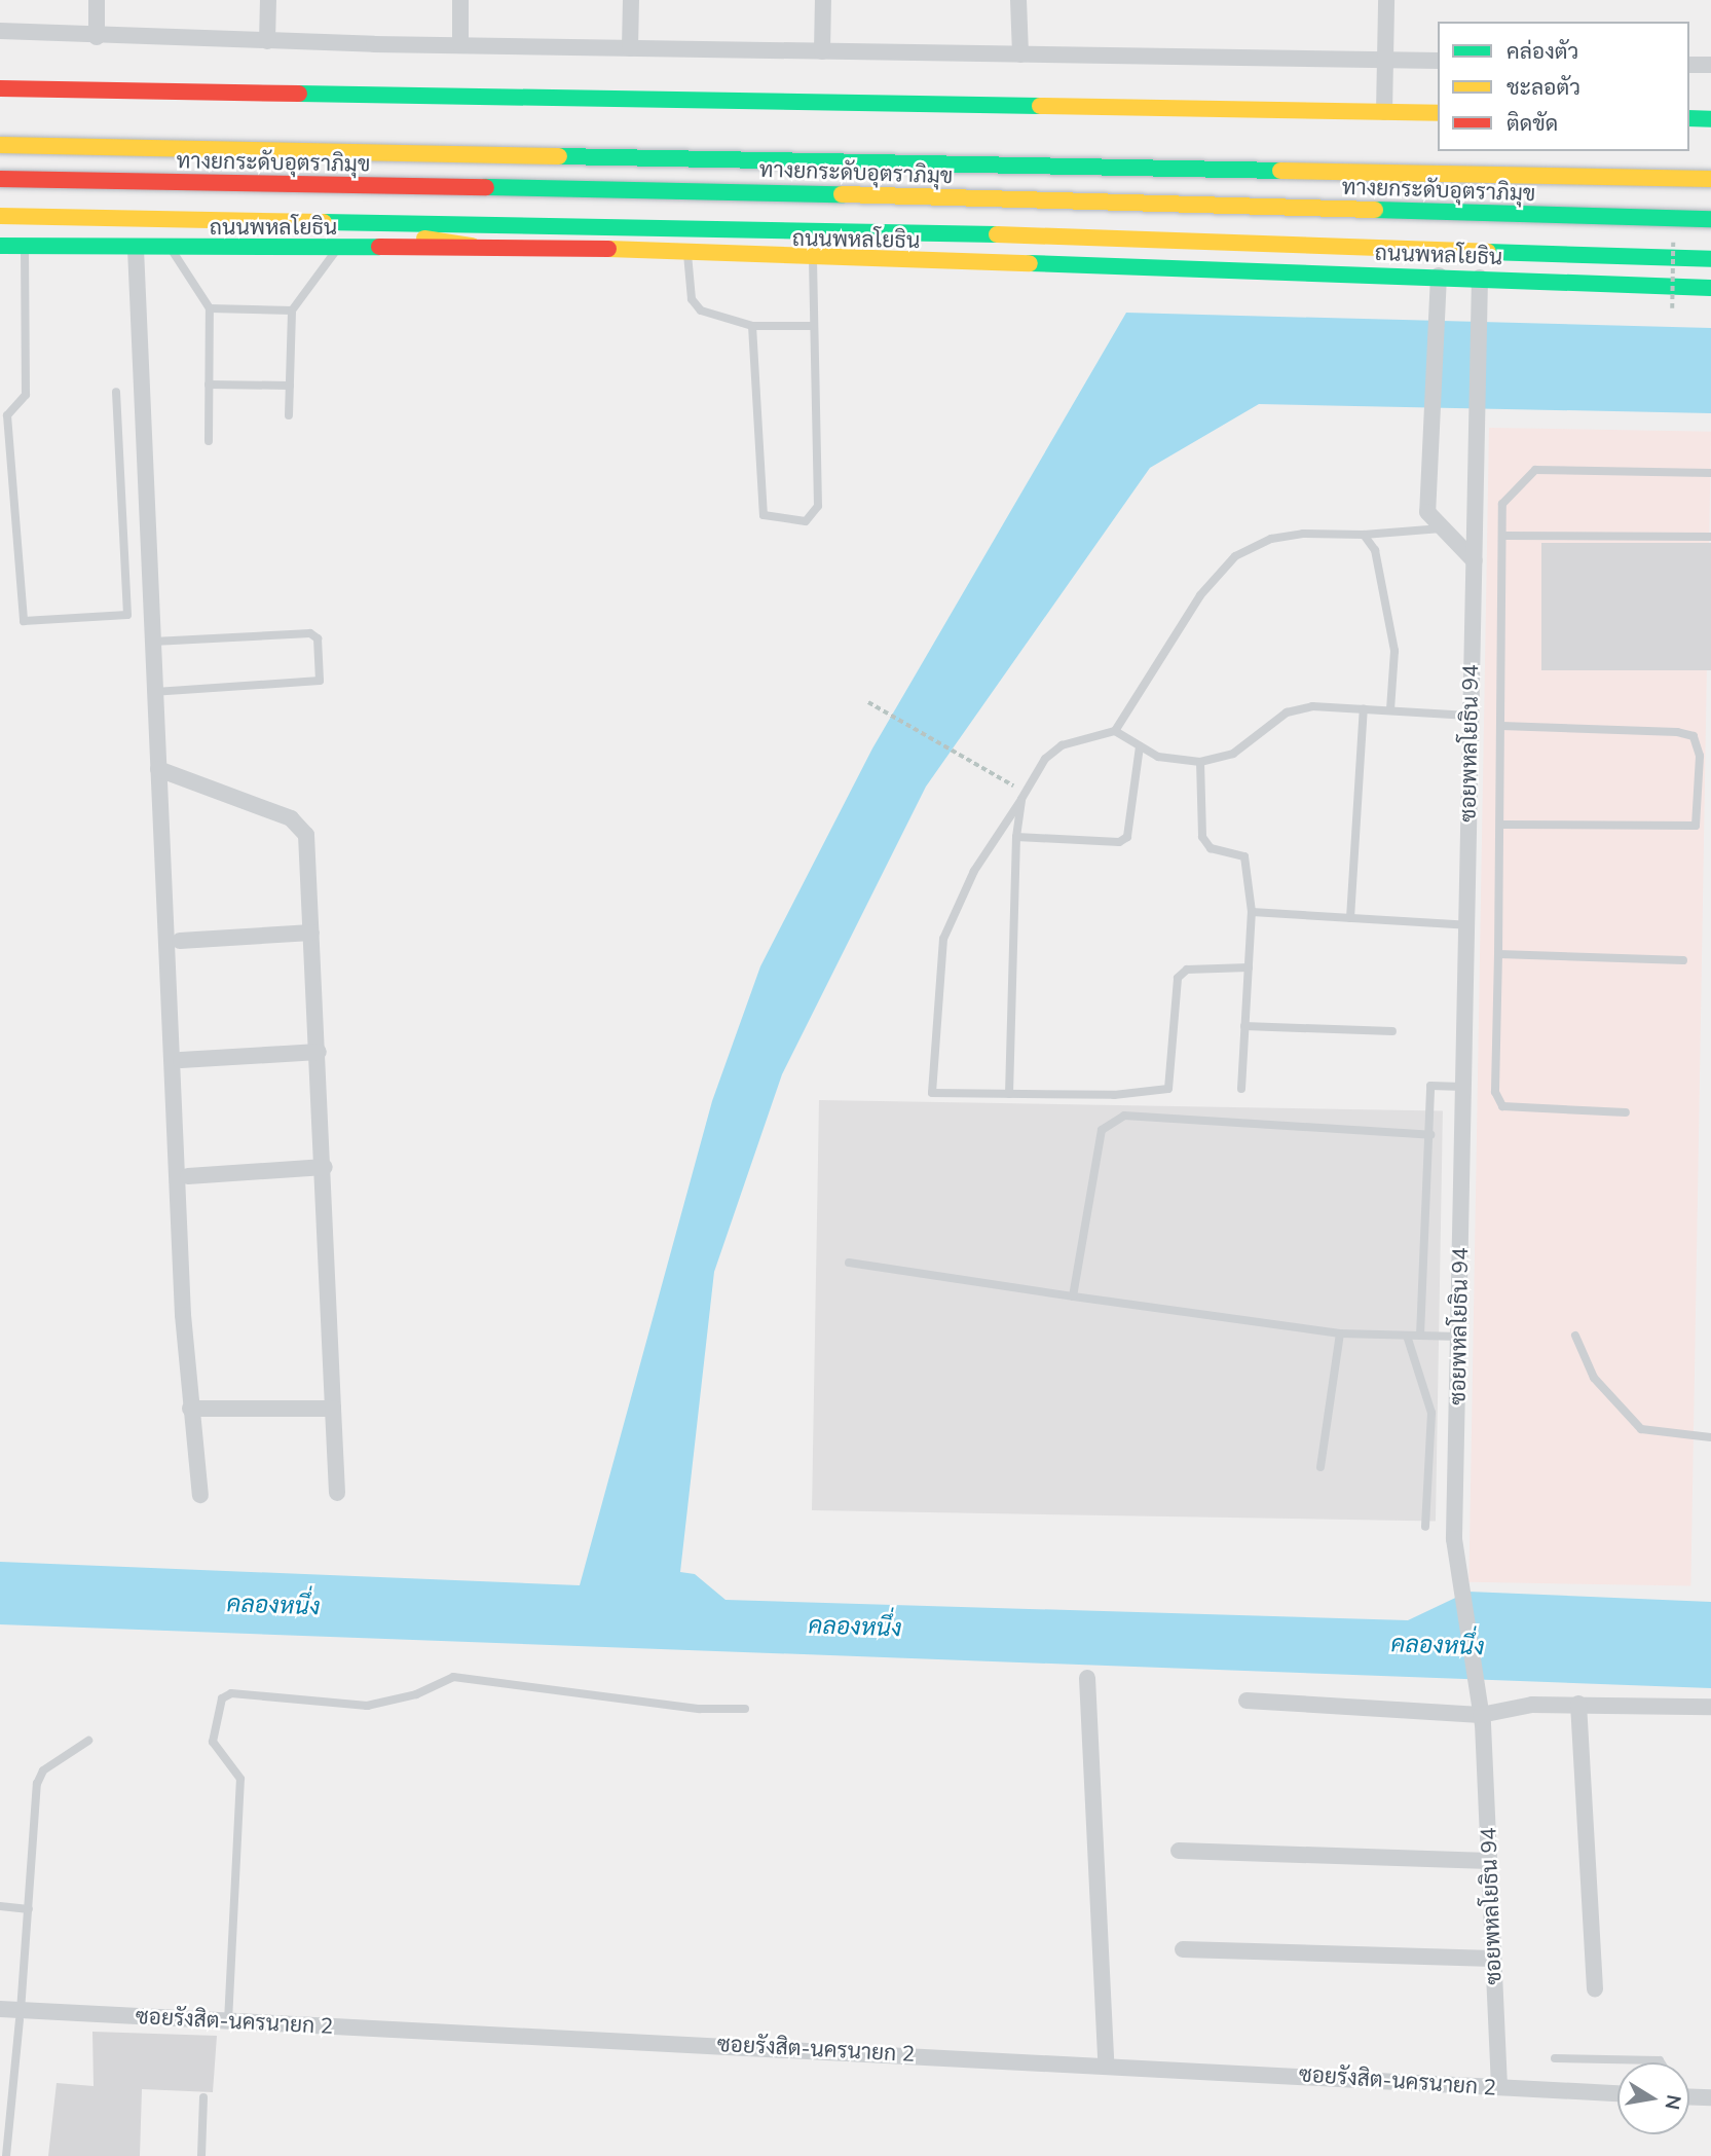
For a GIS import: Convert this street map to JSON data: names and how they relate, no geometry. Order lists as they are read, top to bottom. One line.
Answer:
{"streets":{"main road":["ทางยกระดับอุตราภิมุข","ถนนพหลโยธิน"],"street":["ซอยพหลโยธิน 94","ซอยรังสิต-นครนายก 2"]},"crossings":[["ถนนพหลโยธิน","ซอยพหลโยธิน 94"],["ซอยพหลโยธิน 94","ซอยรังสิต-นครนายก 2"]],"water":["คลองหนึ่ง"],"legend":["คล่องตัว","ชะลอตัว","ติดขัด"],"north":"right"}
